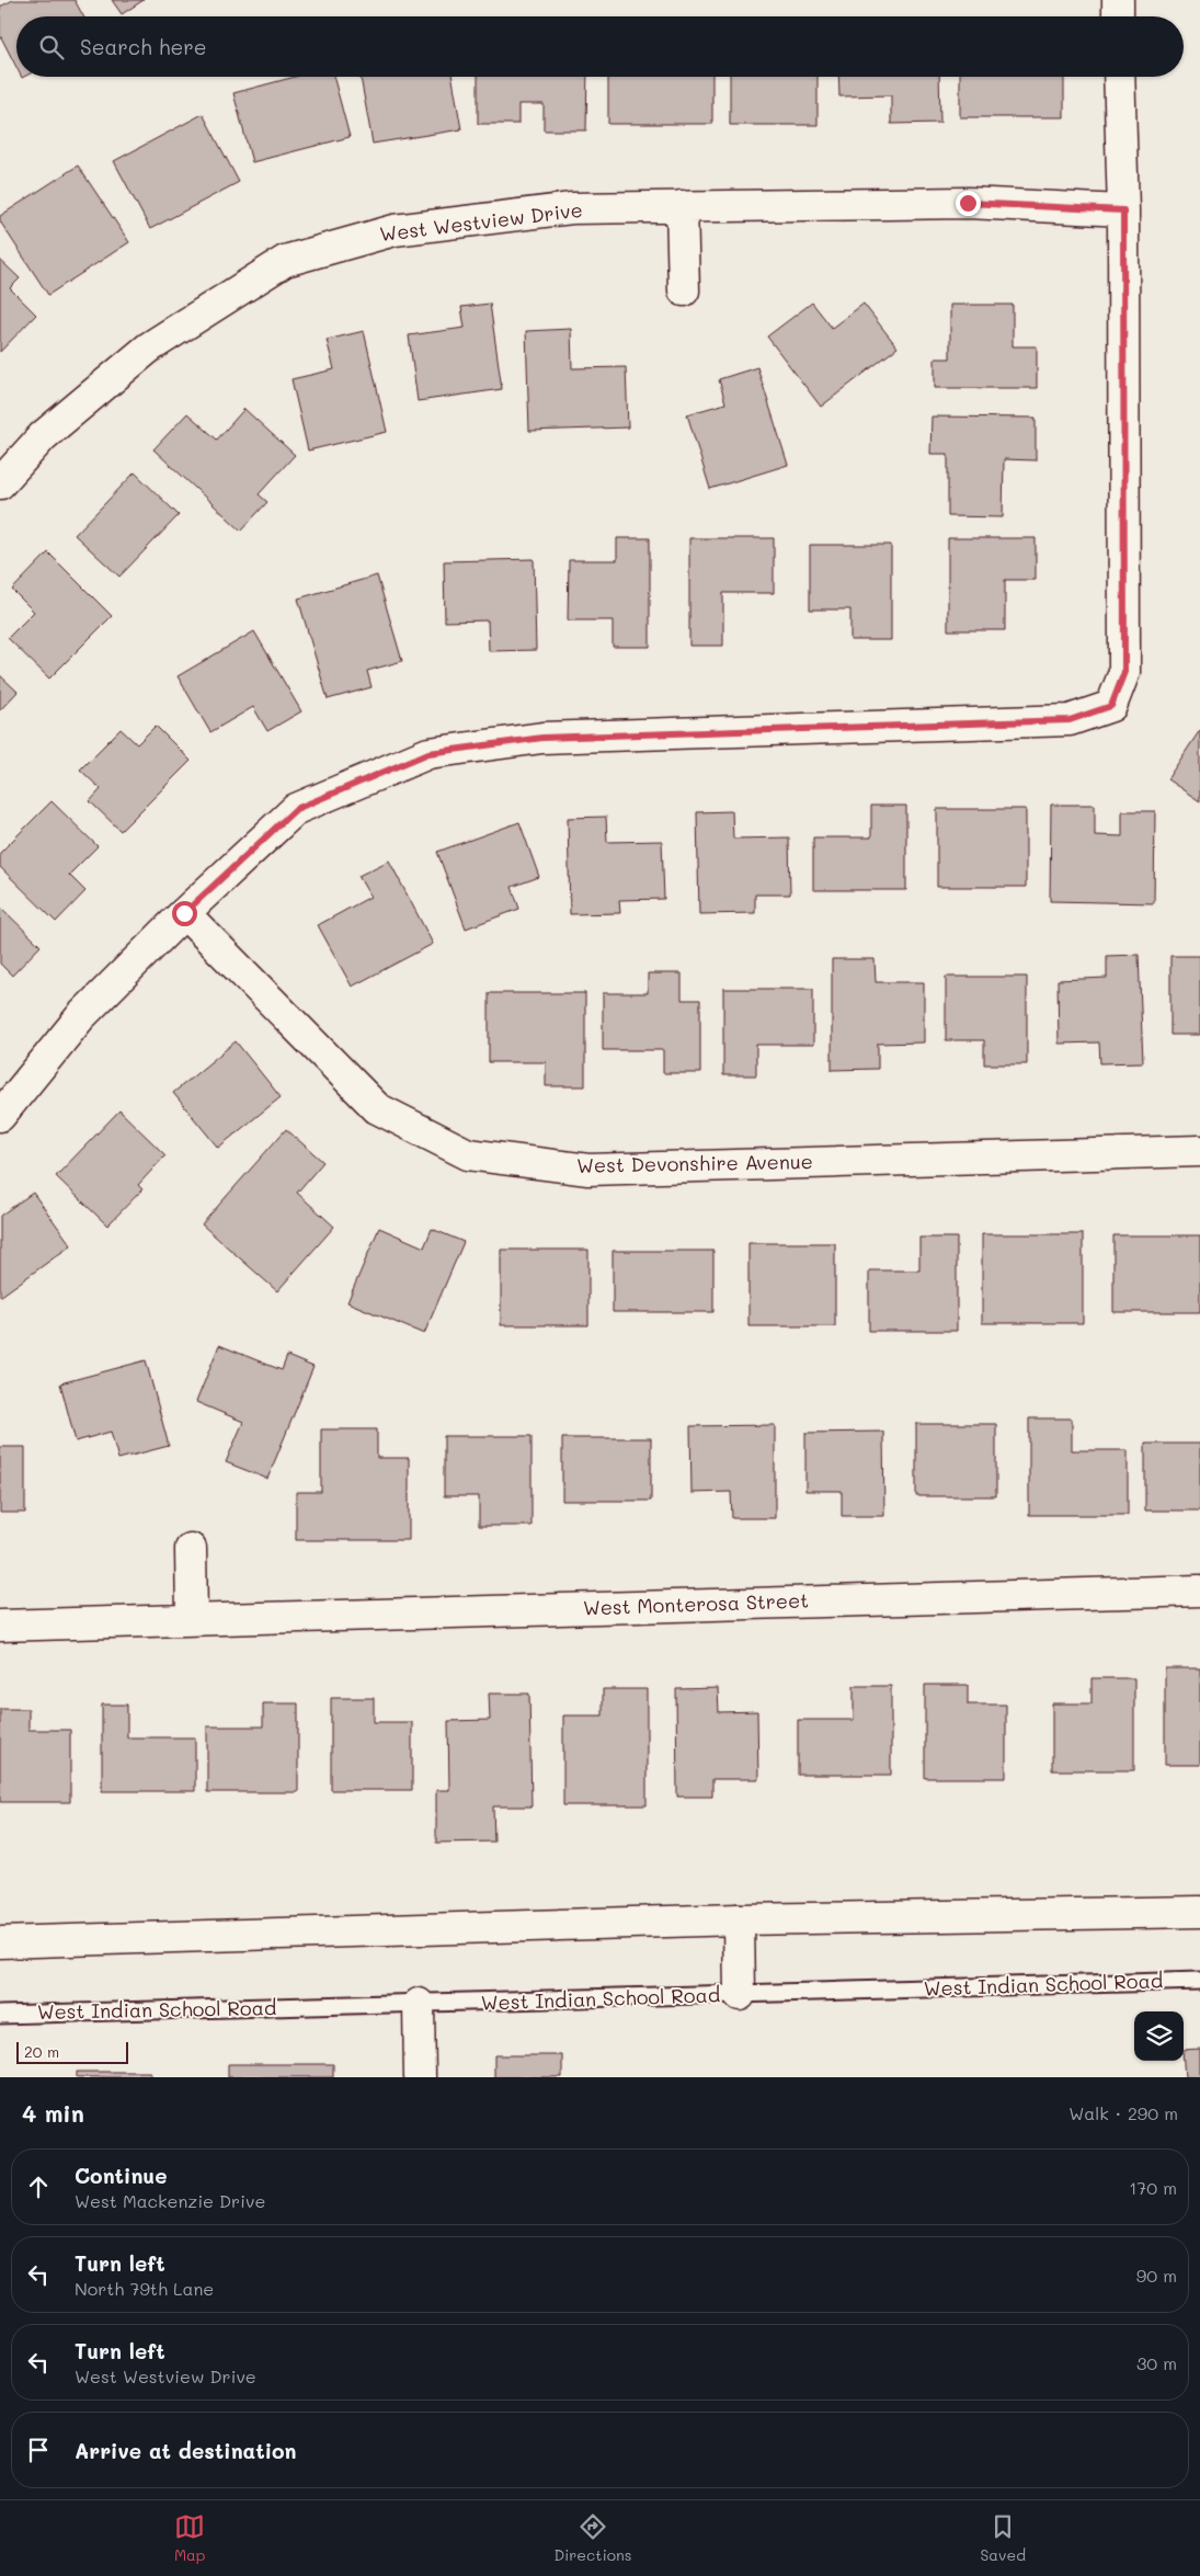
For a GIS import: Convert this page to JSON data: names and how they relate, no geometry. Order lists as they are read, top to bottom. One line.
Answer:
{"streets":{"street":["West Westview Drive","West Devonshire Avenue","West Monterosa Street"],"lane":["West Indian School Road"]},"scale_bar":"20 m","page":{"search":"Search here","scale":"20 m","heading":["4 min","Walk · 290 m"],"list":[["Continue","West Mackenzie Drive","170 m"],["Turn left","North 79th Lane","90 m"],["Turn left","West Westview Drive","30 m"],"Arrive at destination"],"nav":["Map","Directions","Saved"]}}
